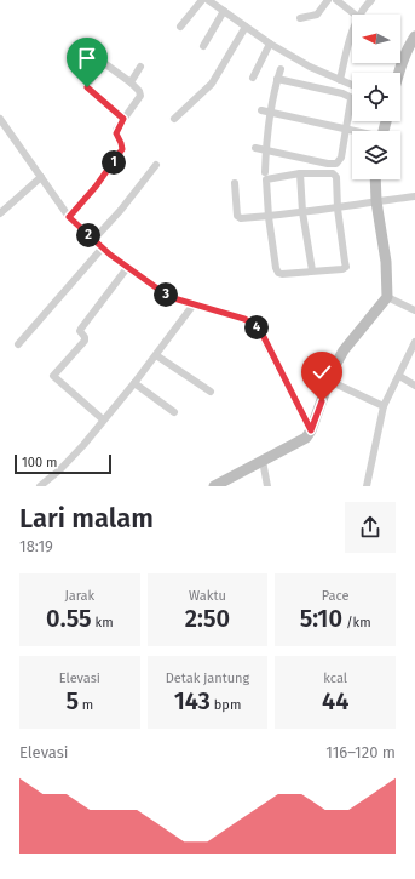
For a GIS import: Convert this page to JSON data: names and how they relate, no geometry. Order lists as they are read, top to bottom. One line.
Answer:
{"scale_bar":"100 m","north":"left","page":{"pins":["1","2","3","4"],"scale":"100 m","heading":["Lari malam","18:19"],"stats":[["Jarak","0.55 km"],["Waktu","2:50"],["Pace","5:10 /km"],["Elevasi","5 m"],["Detak jantung","143 bpm"],["kcal","44"]],"chart":["Elevasi","116–120 m"]}}
